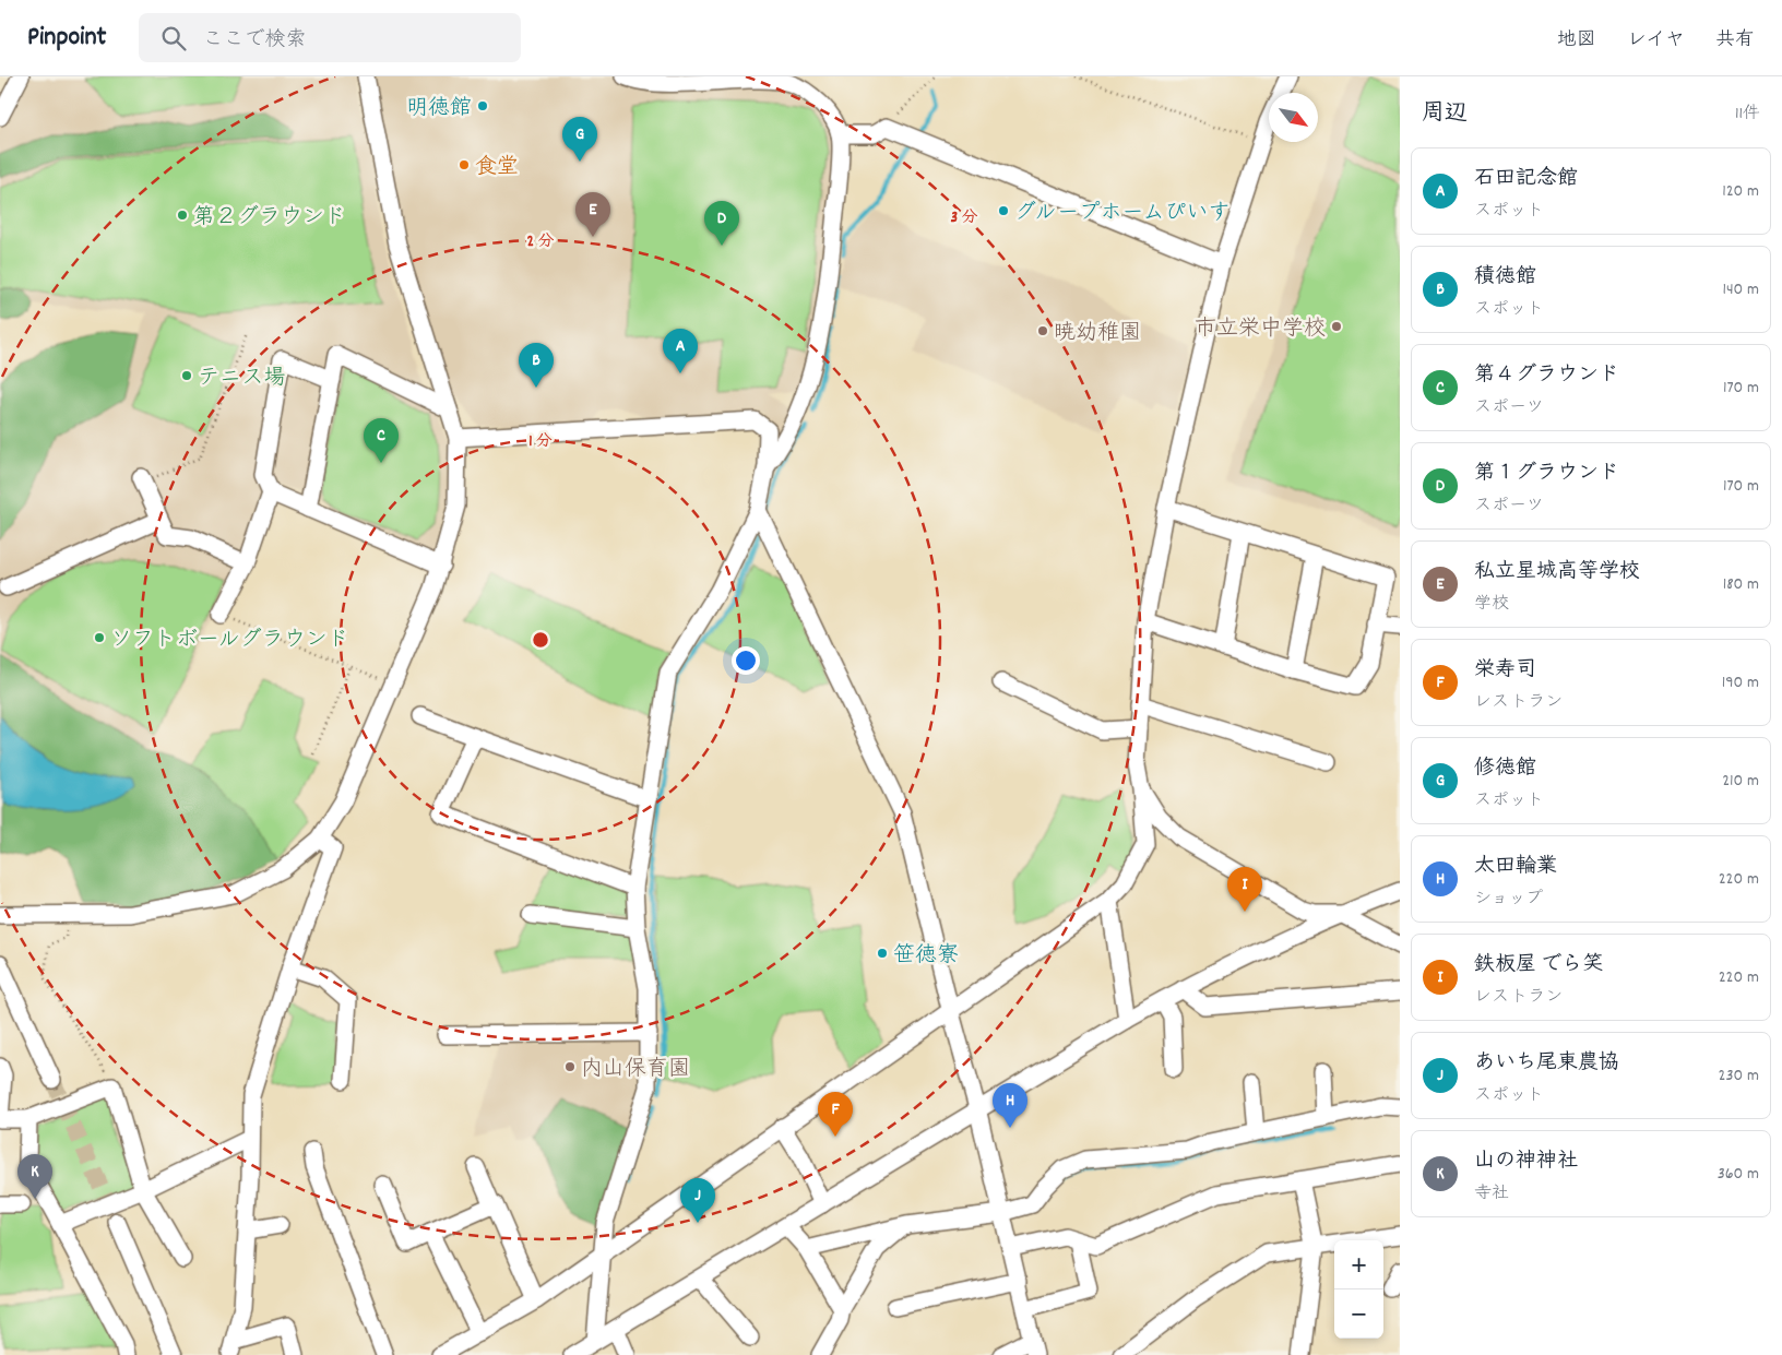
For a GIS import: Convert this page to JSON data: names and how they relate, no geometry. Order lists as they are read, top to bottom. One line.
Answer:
{"places":["明徳館","食堂","グループホームぴいす","第２グラウンド","市立栄中学校","暁幼稚園","テニス場","ソフトボールグラウンド","笹徳寮","内山保育園"],"north":"bottom right","page":{"header":"Pinpoint","search":"ここで検索","nav":["地図","レイヤ","共有"],"heading":["周辺","11件"],"pins":["G","E","D","A","B","C","I","H","F","K","J"],"list":[{"mark":"A","name":"石田記念館","note":"スポット","value":"120 m"},{"mark":"B","name":"積徳館","note":"スポット","value":"140 m"},{"mark":"C","name":"第４グラウンド","note":"スポーツ","value":"170 m"},{"mark":"D","name":"第１グラウンド","note":"スポーツ","value":"170 m"},{"mark":"E","name":"私立星城高等学校","note":"学校","value":"180 m"},{"mark":"F","name":"栄寿司","note":"レストラン","value":"190 m"},{"mark":"G","name":"修徳館","note":"スポット","value":"210 m"},{"mark":"H","name":"太田輪業","note":"ショップ","value":"220 m"},{"mark":"I","name":"鉄板屋 でら笑","note":"レストラン","value":"220 m"},{"mark":"J","name":"あいち尾東農協","note":"スポット","value":"230 m"},{"mark":"K","name":"山の神神社","note":"寺社","value":"360 m"}],"map_buttons":["+","−"]},"rings":["3 分","2 分","1 分"]}
